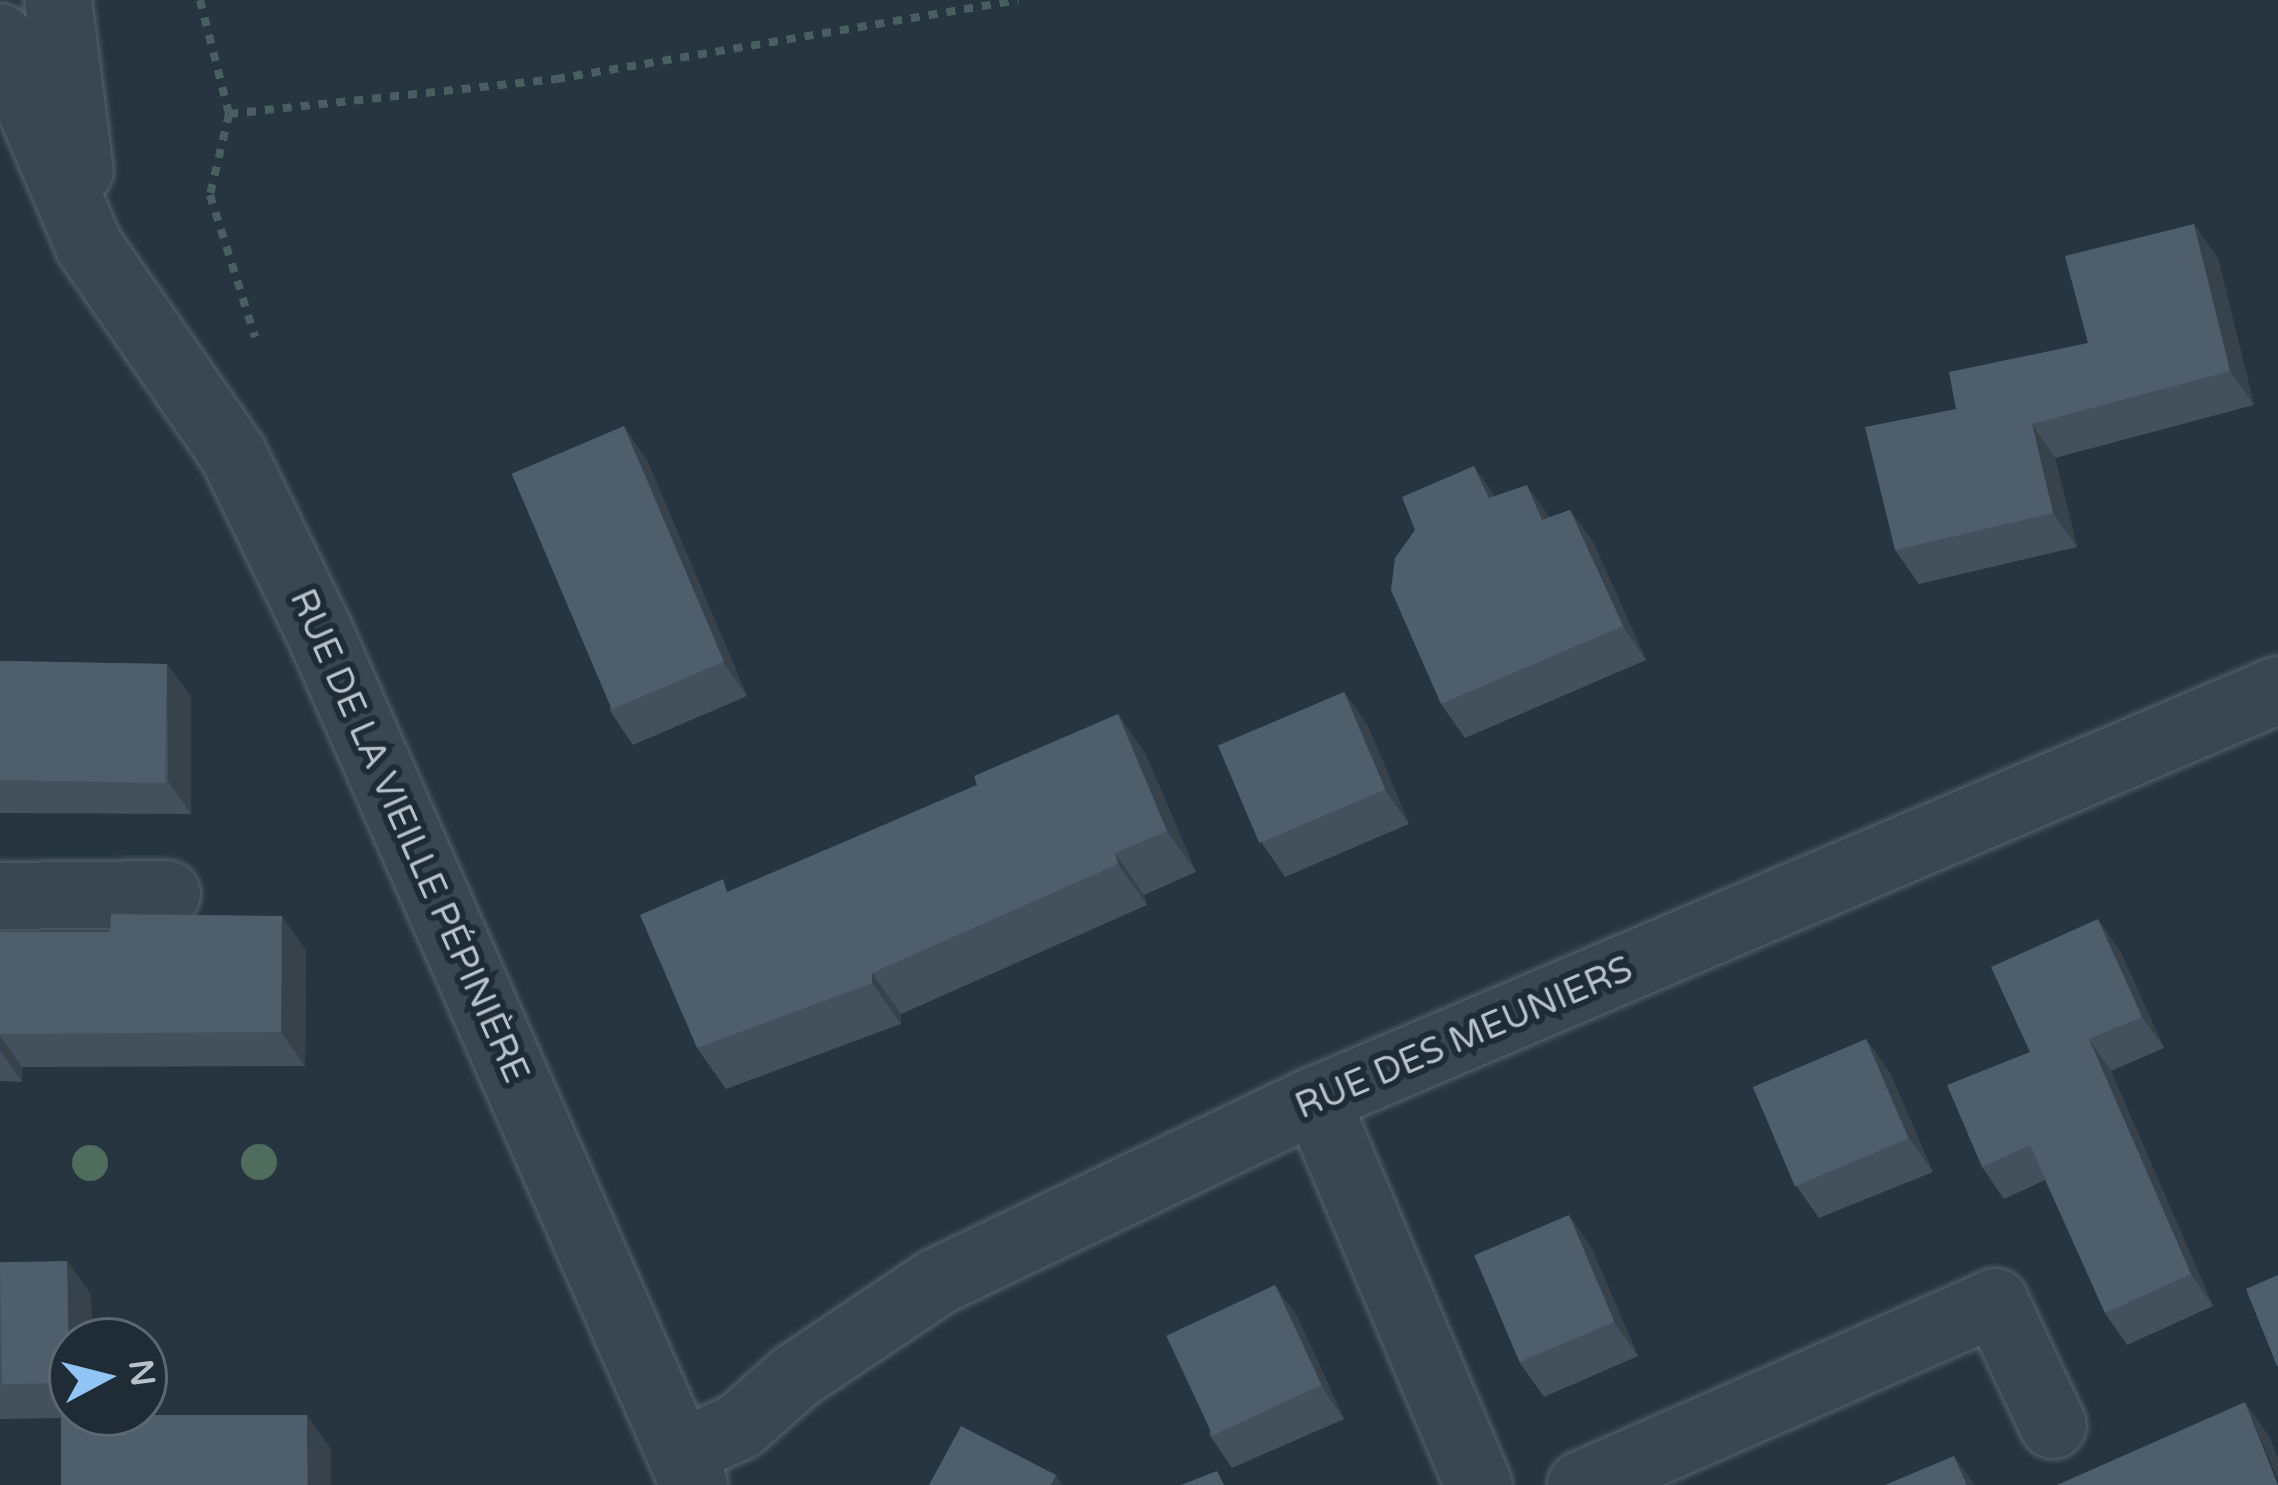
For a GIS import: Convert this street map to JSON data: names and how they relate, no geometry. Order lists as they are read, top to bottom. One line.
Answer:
{"streets":{"street":["RUE DE LA VIEILLE PÉPINIÈRE","RUE DES MEUNIERS"]},"crossings":[["RUE DE LA VIEILLE PÉPINIÈRE","RUE DES MEUNIERS"]],"north":"right"}
